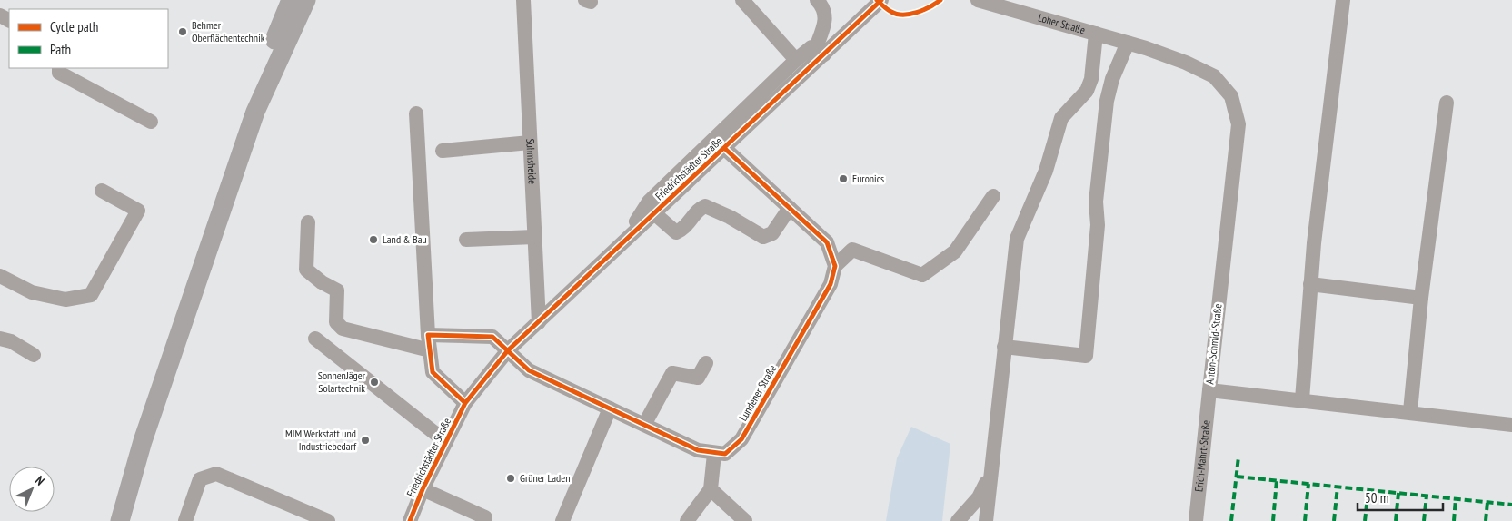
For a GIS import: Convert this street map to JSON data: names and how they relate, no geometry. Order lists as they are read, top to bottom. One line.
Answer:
{"streets":{"street":["Loher Straße","Suhmsheide","Friedrichstädter Straße","Anton-Schmid-Straße","Lundener Straße","Erich-Mahrt-Straße"]},"crossings":[["Loher Straße","Anton-Schmid-Straße"],["Suhmsheide","Friedrichstädter Straße"],["Anton-Schmid-Straße","Erich-Mahrt-Straße"]],"places":["Behmer Oberflächentechnik","Euronics","Land & Bau","SonnenJäger Solartechnik","MJM Werkstatt und Industriebedarf","Grüner Laden"],"legend":["Cycle path","Path"],"scale_bar":"50 m","north":"top right"}
